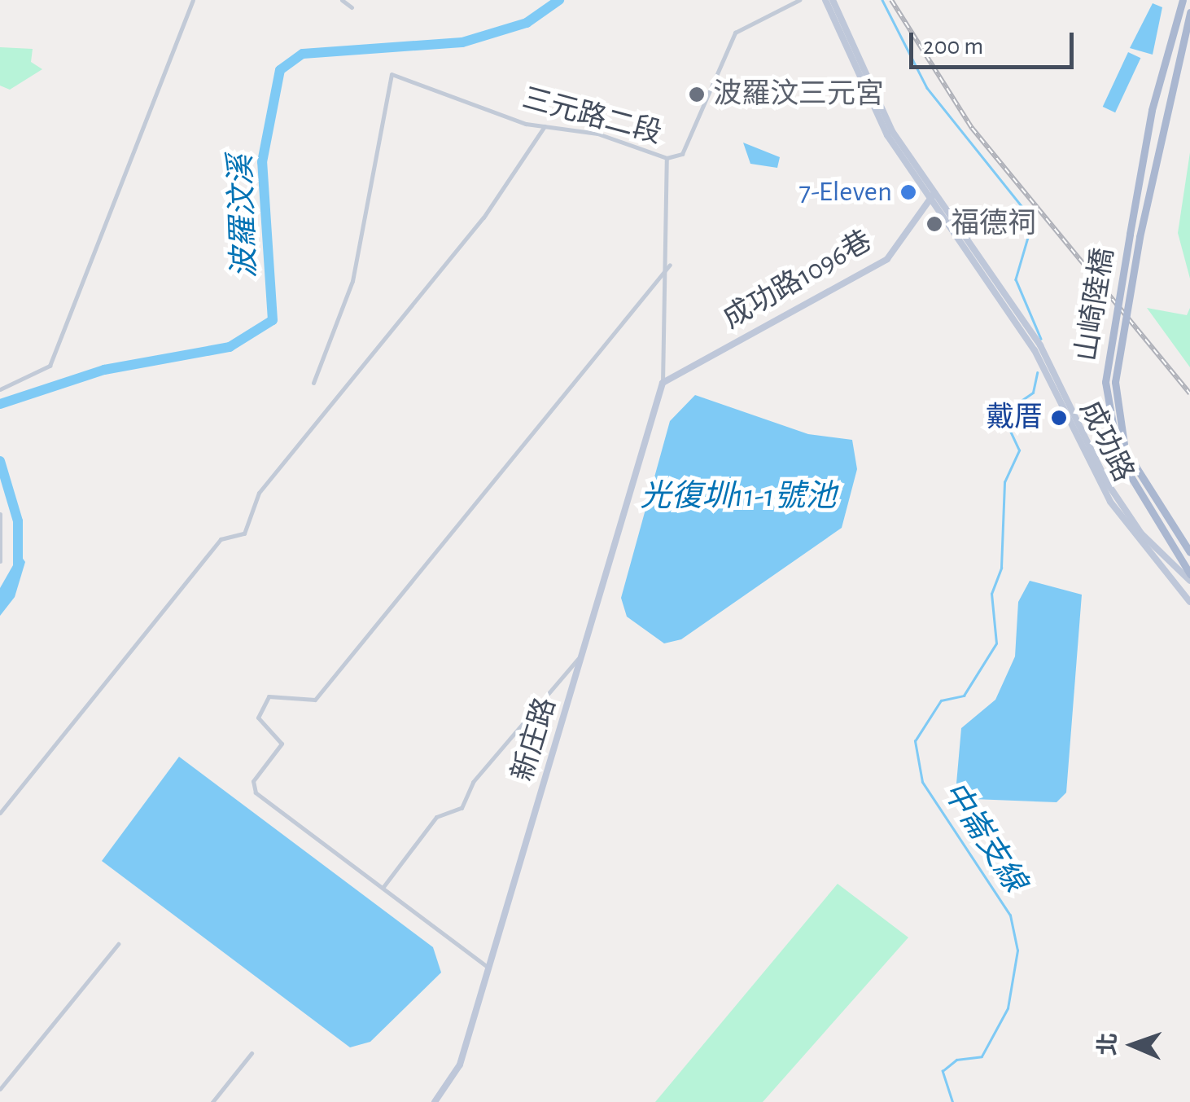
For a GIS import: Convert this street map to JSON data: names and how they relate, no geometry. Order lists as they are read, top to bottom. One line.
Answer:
{"streets":{"main road":["山崎陸橋"],"street":["三元路二段","成功路1096巷","成功路","新庄路"]},"crossings":[["成功路1096巷","成功路"],["成功路1096巷","新庄路"],["山崎陸橋","成功路"]],"water":["波羅汶溪","光復圳11-1號池","中崙支線"],"places":["波羅汶三元宮","7-Eleven","福德祠","戴厝"],"scale_bar":"200 m","north":"left"}
